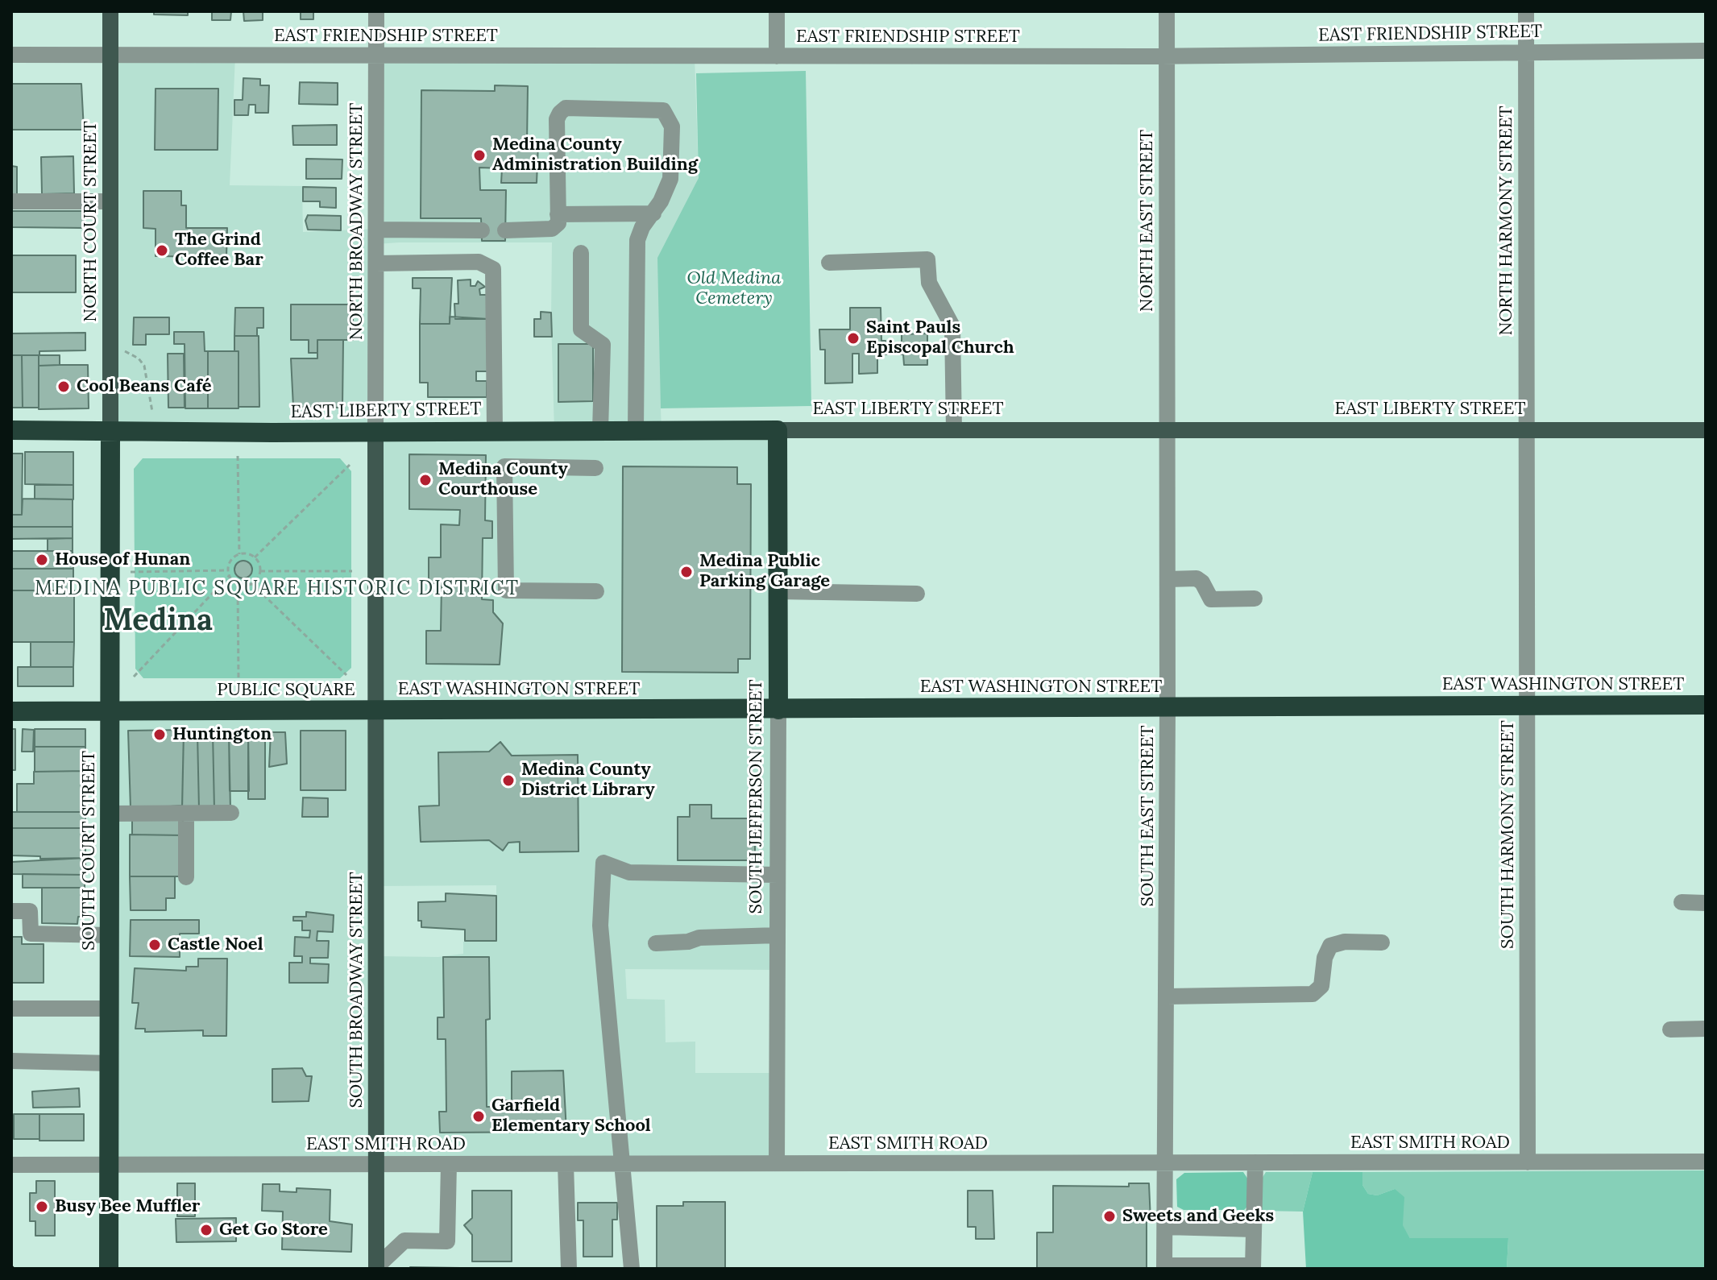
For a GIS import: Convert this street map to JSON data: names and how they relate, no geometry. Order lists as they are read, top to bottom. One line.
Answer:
{"streets":{"highway":["EAST LIBERTY STREET","EAST WASHINGTON STREET","PUBLIC SQUARE","SOUTH JEFFERSON STREET","SOUTH COURT STREET"],"main road":["NORTH COURT STREET","SOUTH BROADWAY STREET"],"street":["EAST FRIENDSHIP STREET","NORTH EAST STREET","NORTH HARMONY STREET","NORTH BROADWAY STREET","SOUTH EAST STREET","SOUTH HARMONY STREET","EAST SMITH ROAD"]},"crossings":[["EAST FRIENDSHIP STREET","NORTH EAST STREET"],["EAST FRIENDSHIP STREET","NORTH HARMONY STREET"],["EAST FRIENDSHIP STREET","NORTH COURT STREET"],["EAST FRIENDSHIP STREET","NORTH BROADWAY STREET"],["NORTH EAST STREET","EAST LIBERTY STREET"],["NORTH EAST STREET","SOUTH EAST STREET"],["NORTH HARMONY STREET","EAST LIBERTY STREET"],["NORTH HARMONY STREET","SOUTH HARMONY STREET"],["NORTH COURT STREET","EAST LIBERTY STREET"],["NORTH COURT STREET","SOUTH COURT STREET"],["NORTH BROADWAY STREET","EAST LIBERTY STREET"],["NORTH BROADWAY STREET","PUBLIC SQUARE"],["EAST LIBERTY STREET","PUBLIC SQUARE"],["EAST LIBERTY STREET","SOUTH JEFFERSON STREET"],["EAST LIBERTY STREET","SOUTH EAST STREET"],["EAST LIBERTY STREET","SOUTH HARMONY STREET"],["EAST LIBERTY STREET","SOUTH COURT STREET"],["EAST WASHINGTON STREET","PUBLIC SQUARE"],["EAST WASHINGTON STREET","SOUTH JEFFERSON STREET"],["EAST WASHINGTON STREET","SOUTH EAST STREET"],["EAST WASHINGTON STREET","SOUTH HARMONY STREET"],["EAST WASHINGTON STREET","SOUTH BROADWAY STREET"],["PUBLIC SQUARE","SOUTH COURT STREET"],["PUBLIC SQUARE","SOUTH BROADWAY STREET"],["SOUTH JEFFERSON STREET","EAST SMITH ROAD"],["SOUTH EAST STREET","EAST SMITH ROAD"],["SOUTH HARMONY STREET","EAST SMITH ROAD"],["SOUTH COURT STREET","EAST SMITH ROAD"],["SOUTH BROADWAY STREET","EAST SMITH ROAD"]],"districts":["MEDINA PUBLIC SQUARE HISTORIC DISTRICT","Medina"],"parks":["Old Medina Cemetery"],"places":["Medina County Administration Building","The Grind Coffee Bar","Saint Pauls Episcopal Church","Cool Beans Café","Medina County Courthouse","House of Hunan","Medina Public Parking Garage","Huntington","Medina County District Library","Castle Noel","Garfield Elementary School","Busy Bee Muffler","Sweets and Geeks","Get Go Store"]}
